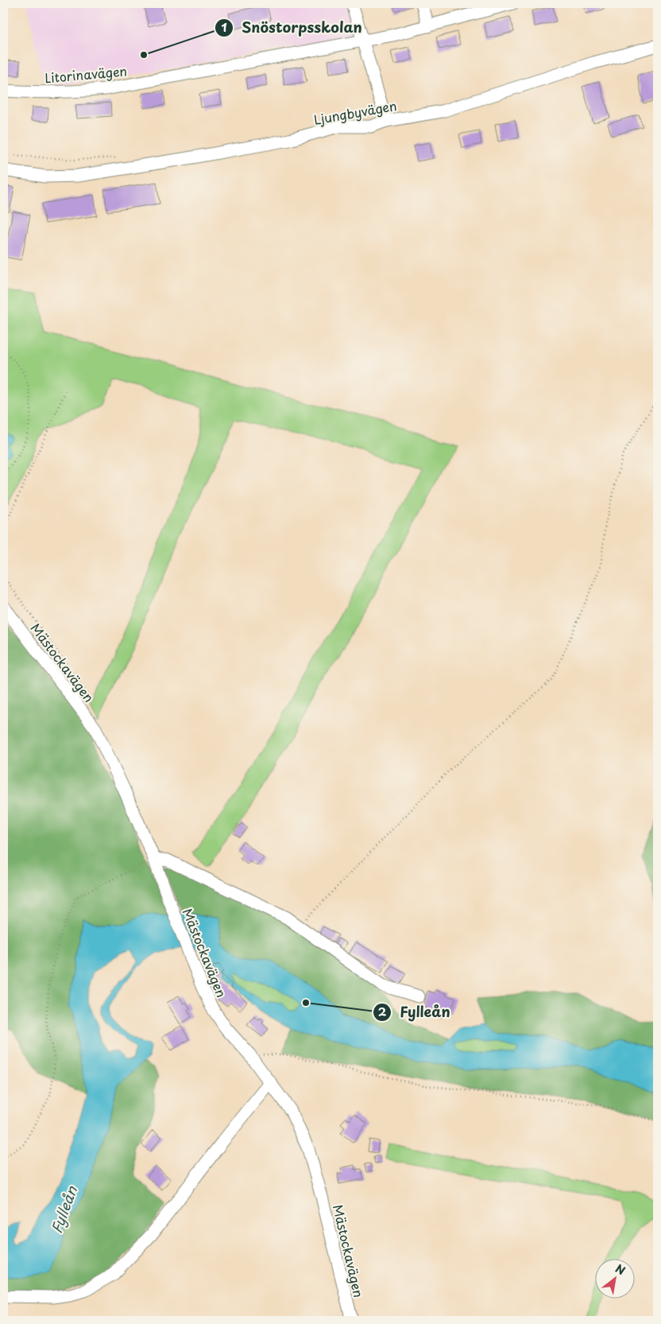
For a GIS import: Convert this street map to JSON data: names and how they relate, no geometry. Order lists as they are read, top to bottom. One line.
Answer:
{"streets":{"street":["Litorinavägen","Ljungbyvägen","Mästockavägen"]},"water":["Fylleån"],"places":["Snöstorpsskolan","Fylleån"],"north":"top right"}
